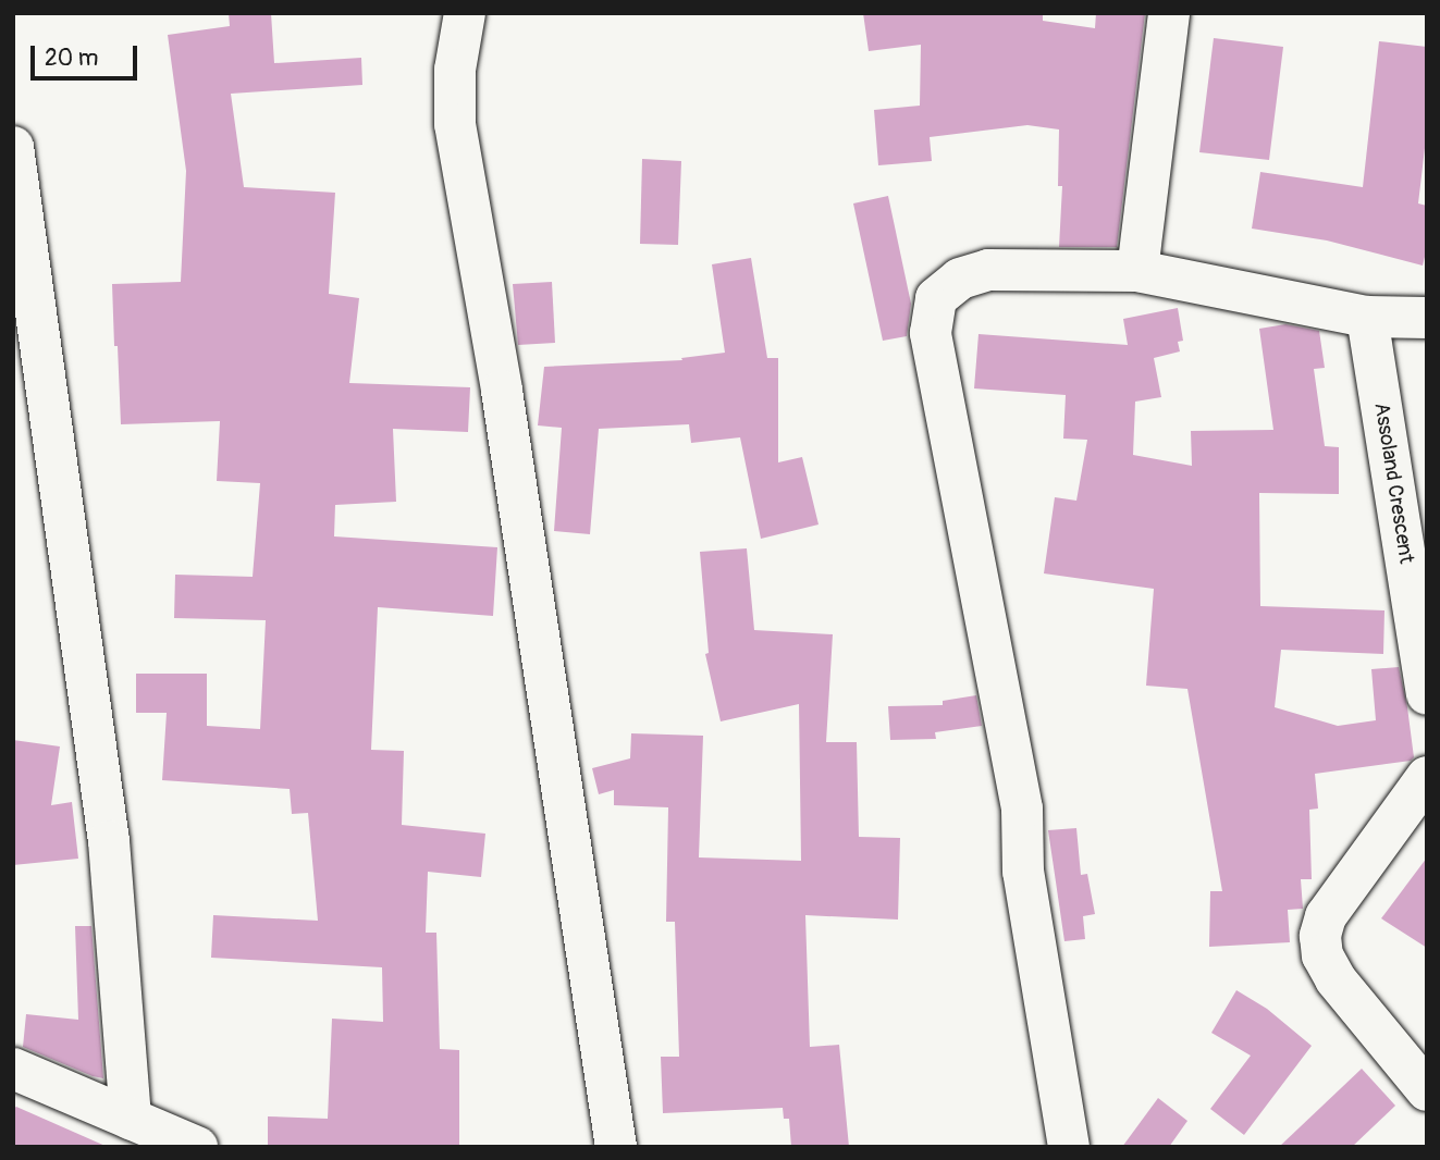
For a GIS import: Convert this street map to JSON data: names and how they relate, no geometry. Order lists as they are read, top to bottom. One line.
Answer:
{"streets":{"street":["Assoland Crescent"]},"scale_bar":"20 m"}
